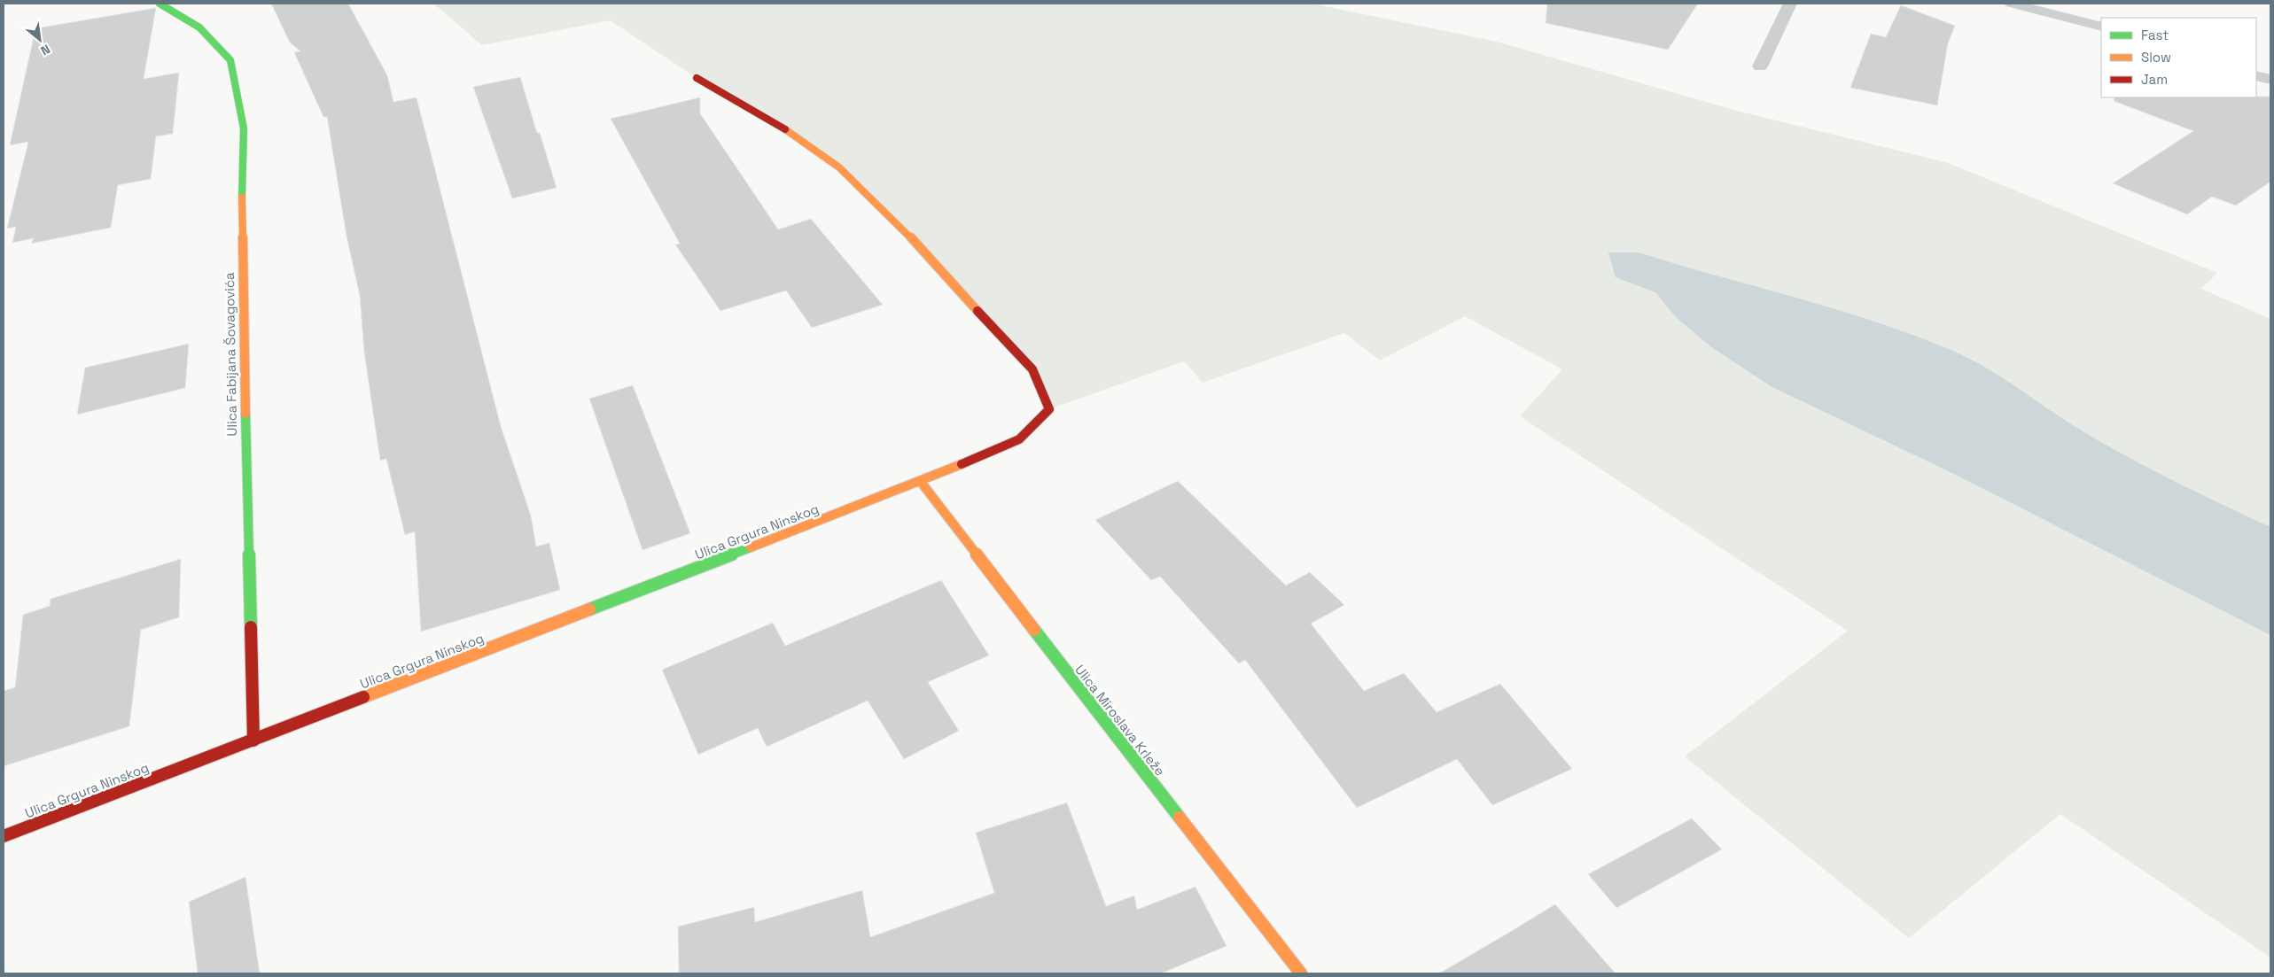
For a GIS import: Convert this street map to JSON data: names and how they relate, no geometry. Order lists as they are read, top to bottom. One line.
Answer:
{"streets":{"street":["Ulica Fabijana Šovagovića","Ulica Grgura Ninskog","Ulica Miroslava Krleže"]},"crossings":[["Ulica Fabijana Šovagovića","Ulica Grgura Ninskog"],["Ulica Grgura Ninskog","Ulica Miroslava Krleže"]],"legend":["Fast","Slow","Jam"],"north":"bottom right"}
